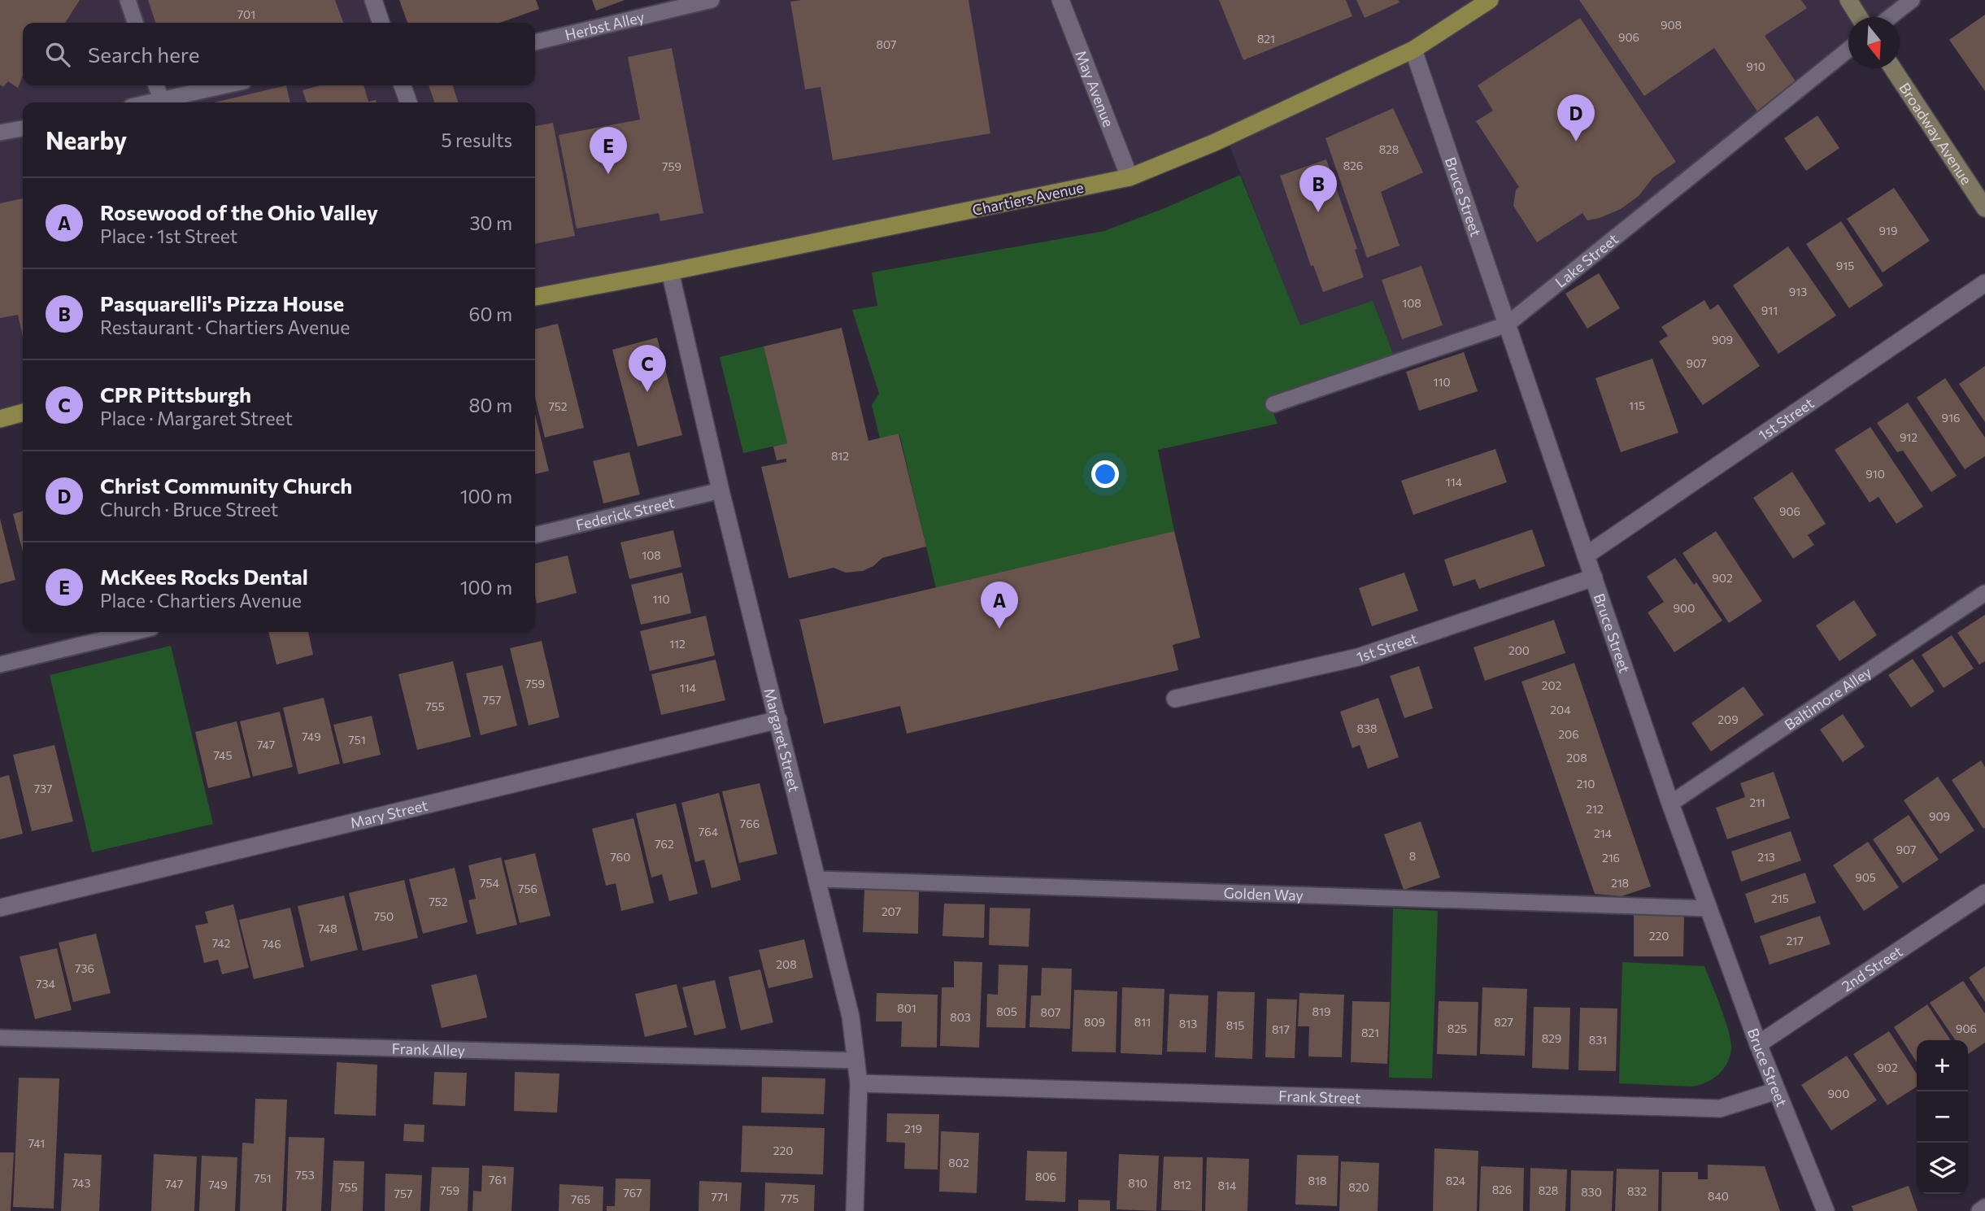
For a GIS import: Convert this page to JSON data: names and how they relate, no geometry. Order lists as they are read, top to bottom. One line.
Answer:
{"streets":{"main road":["Chartiers Avenue"],"street":["May Avenue","Broadway Avenue","Bruce Street","1st Street","Margaret Street","Mary Street","2nd Street","Frank Street"],"lane":["Herbst Alley","Lake Street","Federick Street","Baltimore Alley","Golden Way","Frank Alley"]},"crossings":[["May Avenue","Chartiers Avenue"],["Bruce Street","Chartiers Avenue"],["Bruce Street","Lake Street"],["Bruce Street","1st Street"],["Bruce Street","Baltimore Alley"],["Bruce Street","Golden Way"],["Bruce Street","2nd Street"],["Bruce Street","Frank Street"],["Chartiers Avenue","Margaret Street"],["Federick Street","Margaret Street"],["Margaret Street","Mary Street"],["Margaret Street","Golden Way"],["Margaret Street","Frank Alley"],["Margaret Street","Frank Street"]],"house_numbers":["701","908","906","821","807","910","828","826","759","919","915","913","108","911","909","907","110","115","752","916","912","812","910","114","906","108","902","110","900","112","200","759","202","114","757","755","204","209","838","206","749","751","747","745","208","210","737","211","212","909","766","764","214","762","907","8","760","213","216","905","754","218","756","215","752","207","750","748","220","217","742","746","208","736","734","801","805","819","807","803","809","811","827","813","815","825","906","817","821","829","831","902","900","219","741","220","802","753","806","751","761","818","824","743","810","747","749","812","814","755","820","826","759","828","832","830","767","757","840","771","775","765"],"north":"bottom","page":{"search":"Search here","pins":["D","E","B","C","A"],"heading":["Nearby","5 results"],"list":[{"mark":"A","name":"Rosewood of the Ohio Valley","note":"Place · 1st Street","value":"30 m"},{"mark":"B","name":"Pasquarelli's Pizza House","note":"Restaurant · Chartiers Avenue","value":"60 m"},{"mark":"C","name":"CPR Pittsburgh","note":"Place · Margaret Street","value":"80 m"},{"mark":"D","name":"Christ Community Church","note":"Church · Bruce Street","value":"100 m"},{"mark":"E","name":"McKees Rocks Dental","note":"Place · Chartiers Avenue","value":"100 m"}],"map_buttons":["+","−"]}}
